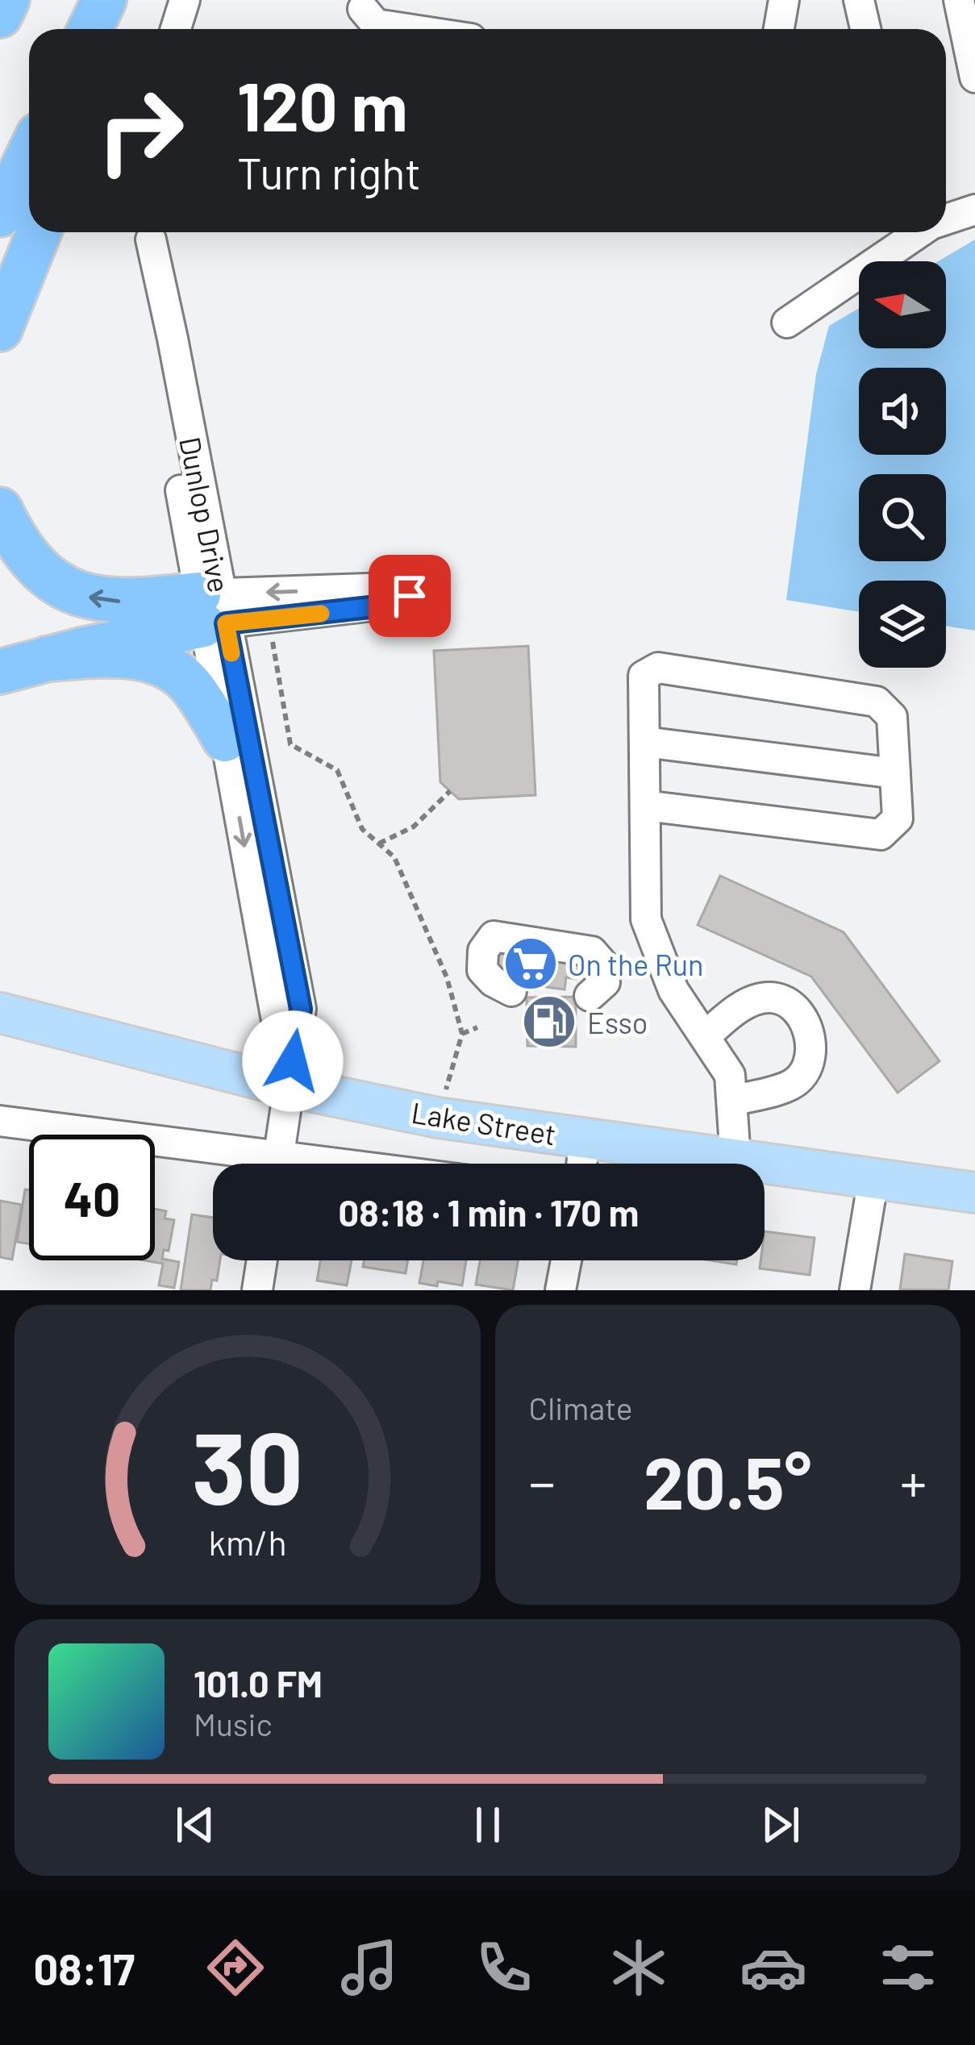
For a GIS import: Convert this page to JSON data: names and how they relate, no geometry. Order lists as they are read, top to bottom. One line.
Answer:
{"streets":{"main road":["Lake Street"],"street":["Dunlop Drive"]},"crossings":[["Dunlop Drive","Lake Street"]],"places":{"supermarket":["On the Run"],"fuel station":["Esso"]},"north":"left","page":{"turn":["120 m","Turn right"],"limit":"40","trip":"08:18 · 1 min · 170 m","tile":"Climate","heat":["−","20.5°","+"],"song":["101.0 FM","Music"],"tabs":"08:17","gauge":["30","km/h"]}}
